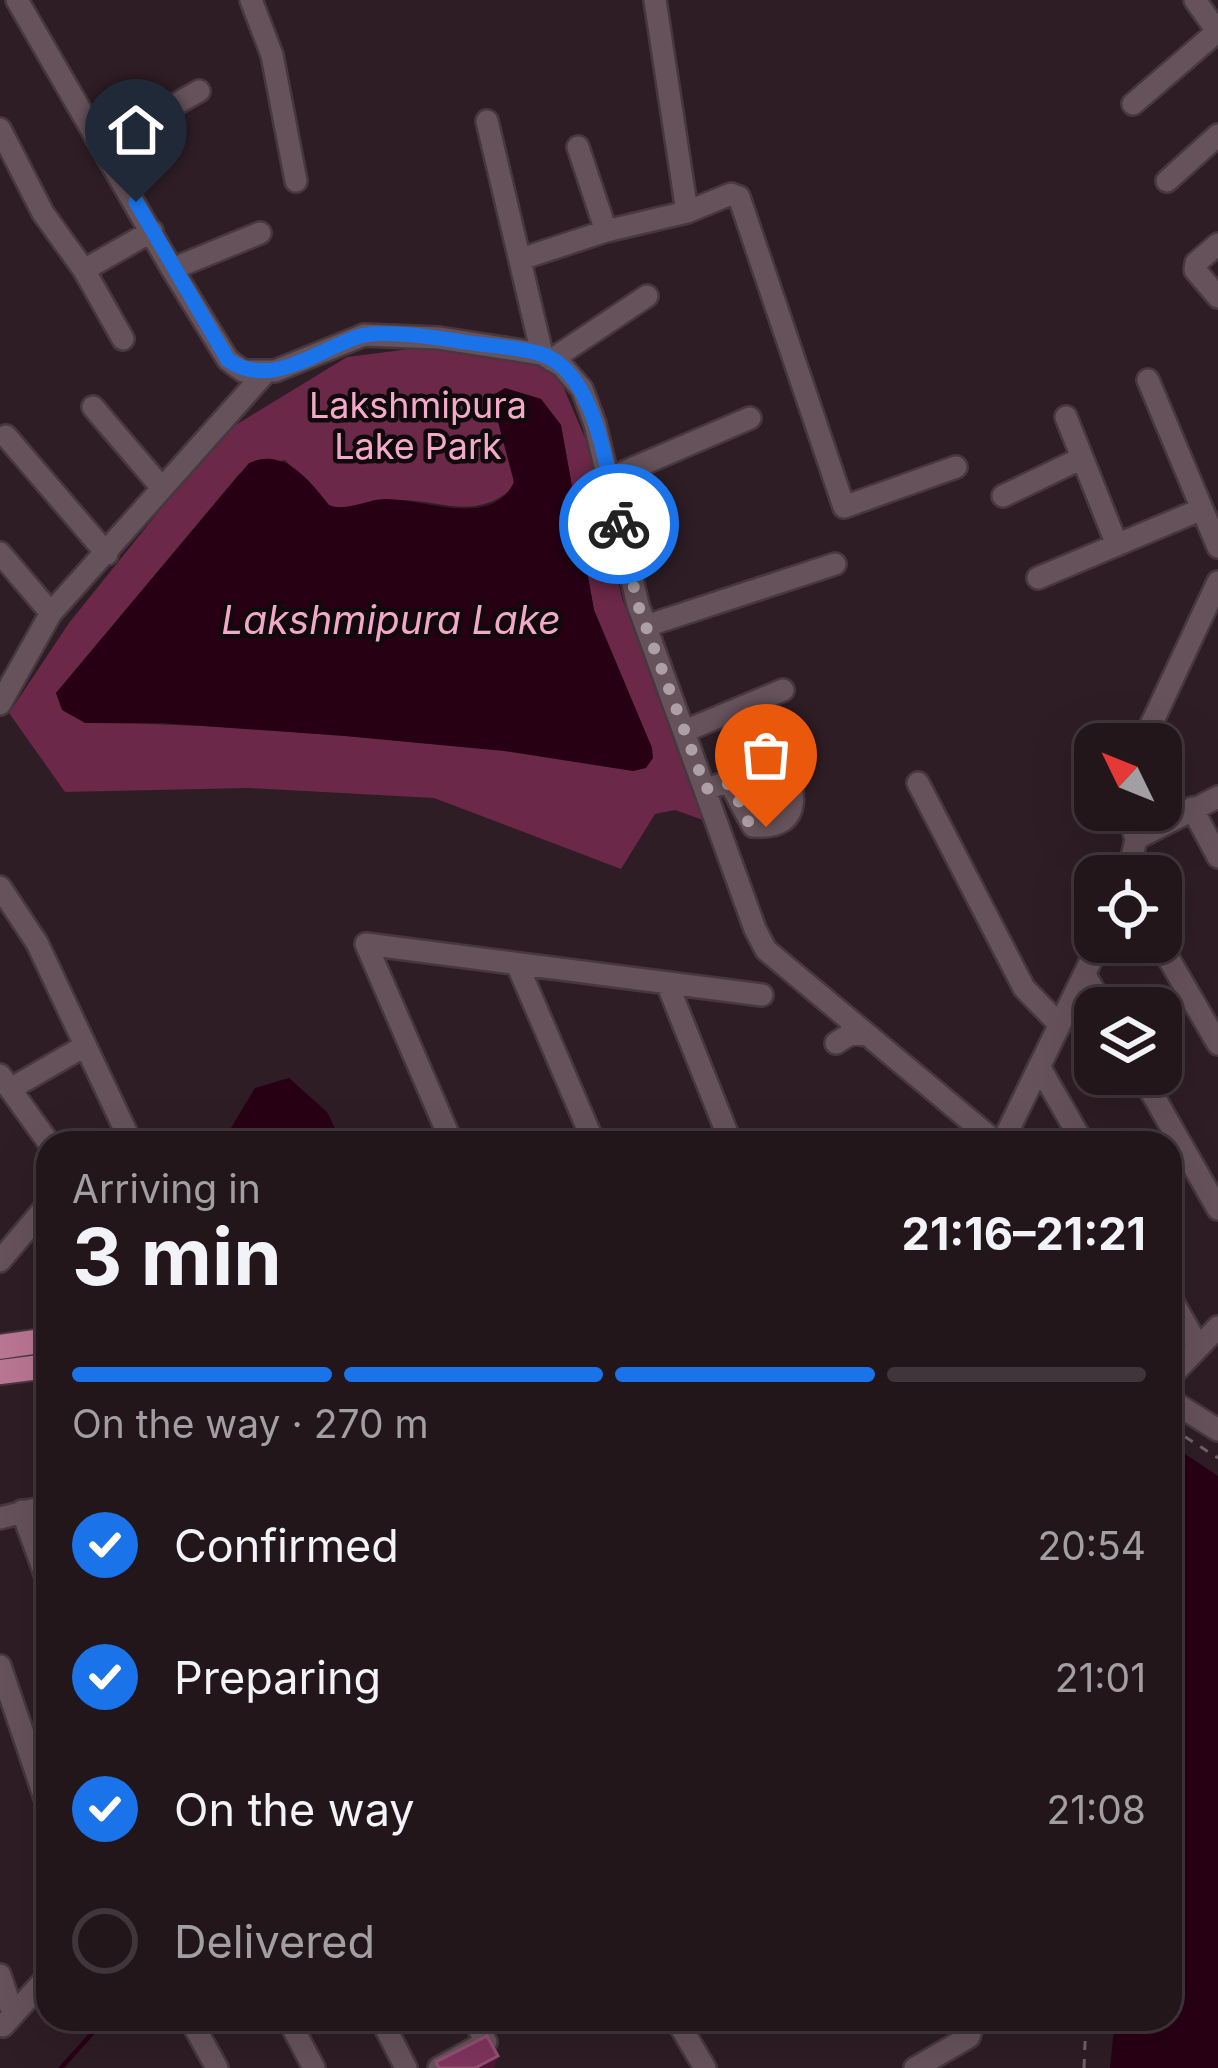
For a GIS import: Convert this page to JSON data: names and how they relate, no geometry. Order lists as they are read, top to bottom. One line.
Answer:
{"water":["Lakshmipura Lake"],"parks":["Lakshmipura Lake Park"],"north":"top left","page":{"heading":["3 min","Arriving in","21:16–21:21"],"bar":"On the way · 270 m","list":[["Confirmed","20:54"],["Preparing","21:01"],["On the way","21:08"],"Delivered"]}}
